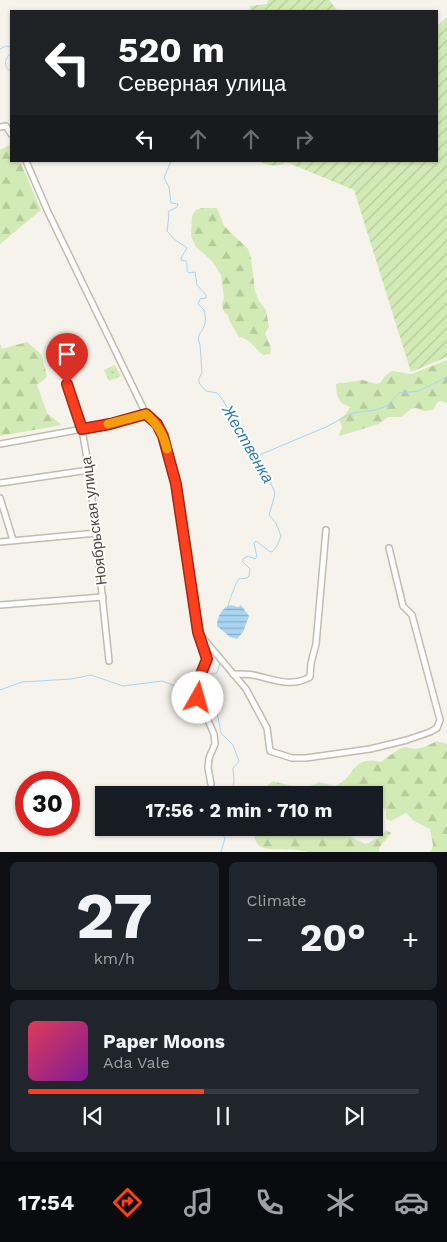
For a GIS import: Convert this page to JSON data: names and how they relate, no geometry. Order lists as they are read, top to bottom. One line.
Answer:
{"streets":{"street":["Ноябрьская улица"]},"water":["Жественка"],"page":{"turn":["520 m","Северная улица"],"limit":"30","trip":"17:56 · 2 min · 710 m","tile":[["27","km/h"],"Climate"],"heat":["−","20°","+"],"song":["Paper Moons","Ada Vale"],"tabs":"17:54"}}
